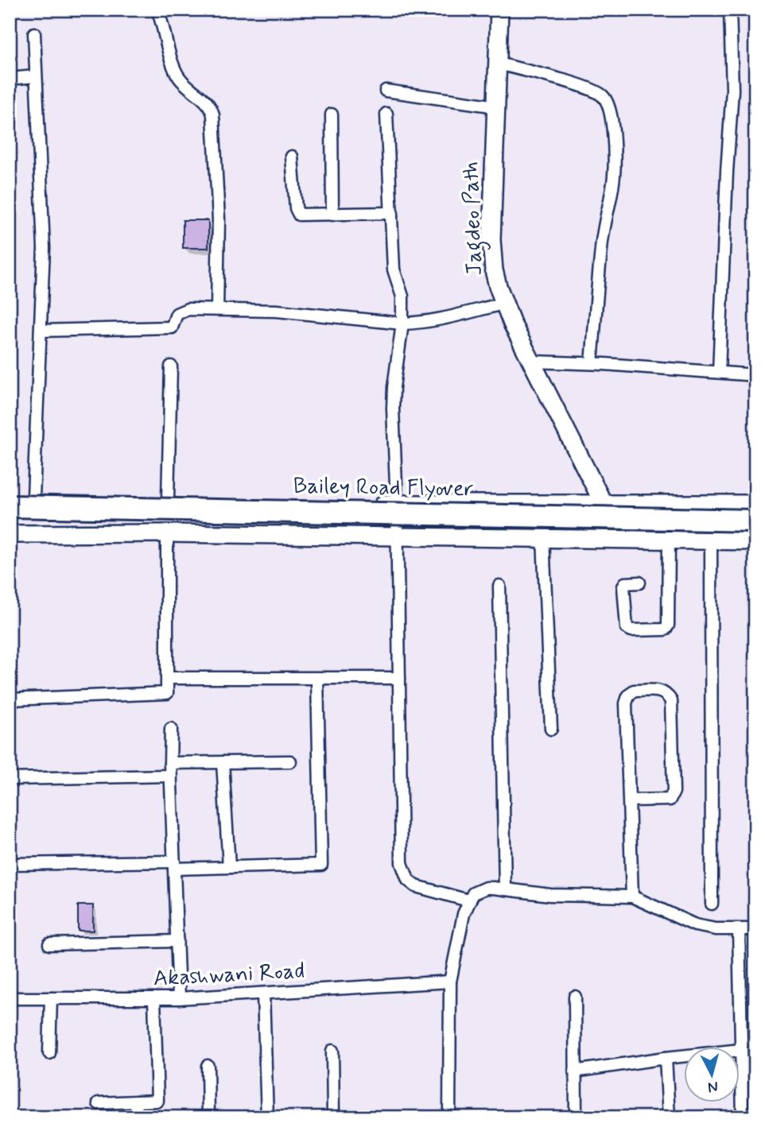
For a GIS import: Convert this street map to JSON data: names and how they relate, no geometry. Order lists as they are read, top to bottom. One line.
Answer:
{"streets":{"highway":["Bailey Road Flyover"],"main road":["Jagdeo Path"],"street":["Akashwani Road"]},"north":"bottom"}
